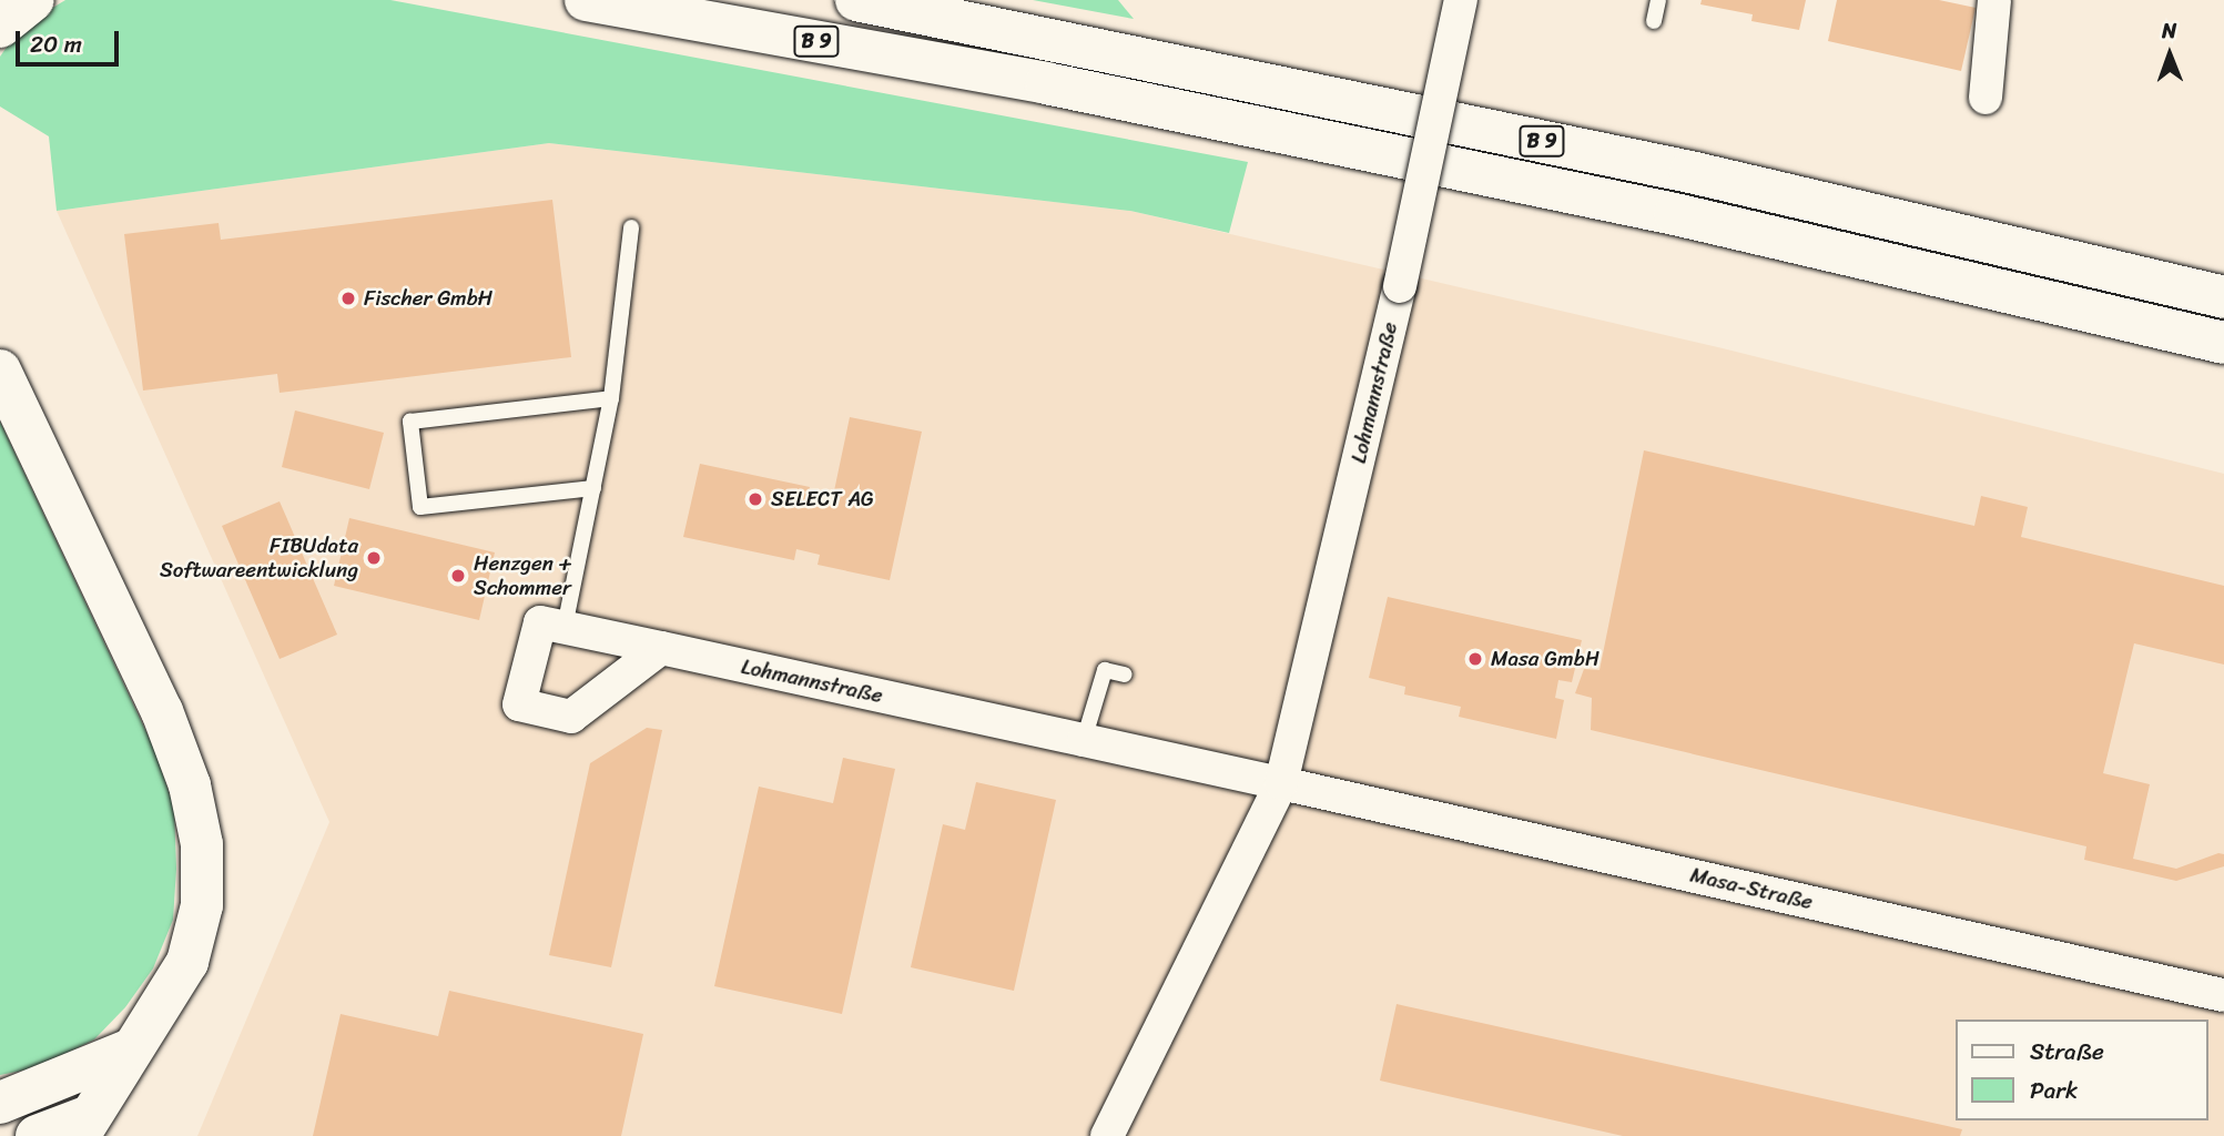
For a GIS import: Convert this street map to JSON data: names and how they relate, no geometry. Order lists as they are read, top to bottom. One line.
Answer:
{"streets":{"highway":["B 9"],"street":["Lohmannstraße","Masa-Straße"]},"crossings":[["Lohmannstraße","Masa-Straße"]],"places":["Fischer GmbH","SELECT AG","FIBUdata Softwareentwicklung","Henzgen + Schommer","Masa GmbH"],"legend":["Straße","Park"],"scale_bar":"20 m","north":"top"}
